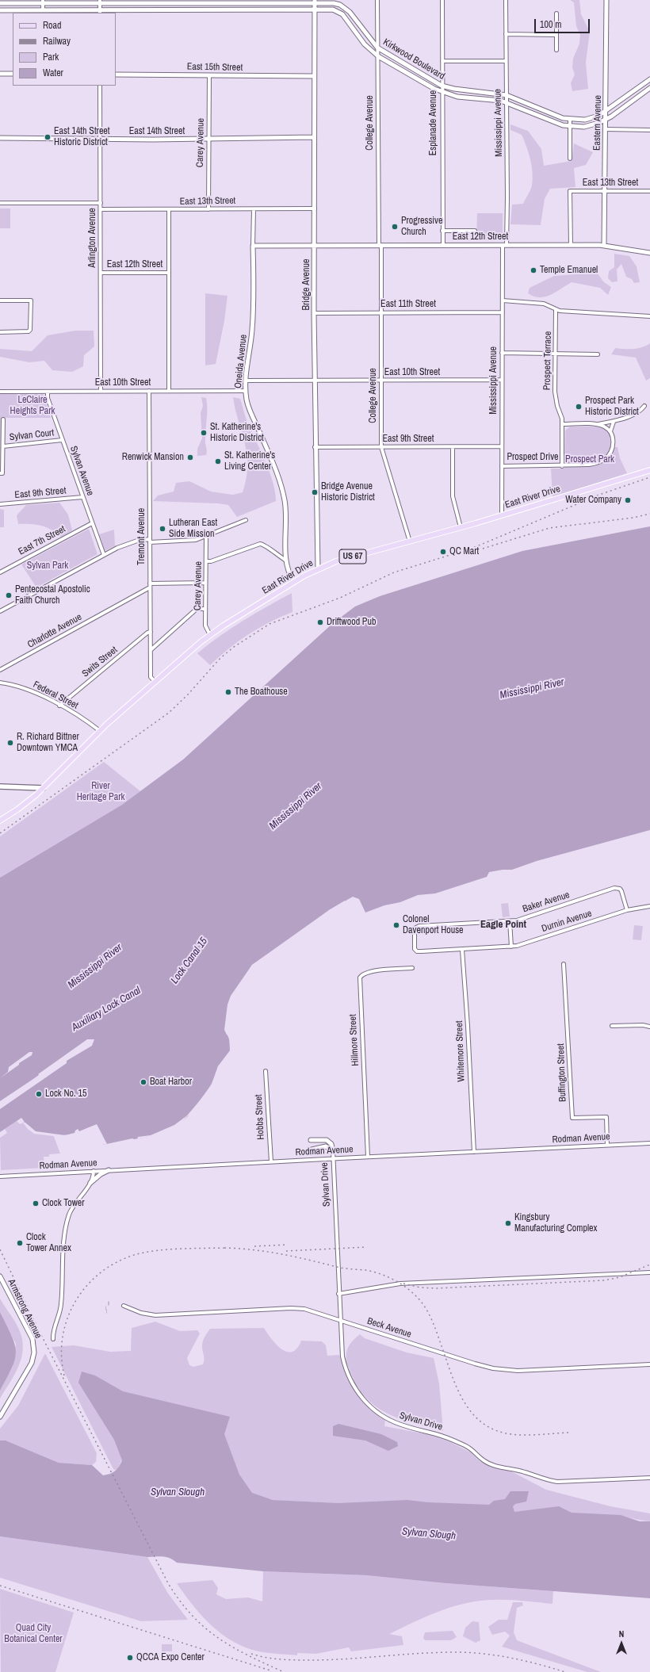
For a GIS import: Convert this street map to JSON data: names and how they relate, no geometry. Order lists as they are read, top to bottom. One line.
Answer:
{"streets":{"main road":["East River Drive","US 67"],"street":["Kirkwood Boulevard","East 15th Street","College Avenue","Esplanade Avenue","Mississippi Avenue","Eastern Avenue","East 14th Street","Carey Avenue","East 13th Street","East 12th Street","Arlington Avenue","Bridge Avenue","East 11th Street","Prospect Terrace","Oneida Avenue","East 10th Street","Sylvan Court","East 9th Street","Prospect Drive","Sylvan Avenue","Tremont Avenue","East 7th Street","Charlotte Avenue","Swits Street","Federal Street","Baker Avenue","Durnin Avenue","Hillmore Street","Whitemore Street","Buffington Street","Hobbs Street","Rodman Avenue","Sylvan Drive","Armstrong Avenue","Beck Avenue"]},"crossings":[["Kirkwood Boulevard","College Avenue"],["Kirkwood Boulevard","Esplanade Avenue"],["Kirkwood Boulevard","Mississippi Avenue"],["Kirkwood Boulevard","Eastern Avenue"],["Kirkwood Boulevard","Bridge Avenue"],["East 15th Street","Carey Avenue"],["East 15th Street","Bridge Avenue"],["College Avenue","East 12th Street"],["College Avenue","East 11th Street"],["College Avenue","East 10th Street"],["College Avenue","East 9th Street"],["College Avenue","East River Drive"],["Esplanade Avenue","East 12th Street"],["Mississippi Avenue","East 12th Street"],["Mississippi Avenue","East 11th Street"],["Mississippi Avenue","East 10th Street"],["Mississippi Avenue","East 9th Street"],["Mississippi Avenue","Prospect Drive"],["Mississippi Avenue","East River Drive"],["Eastern Avenue","East 13th Street"],["Eastern Avenue","East 12th Street"],["East 14th Street","Carey Avenue"],["East 14th Street","Arlington Avenue"],["East 14th Street","Bridge Avenue"],["Carey Avenue","East 13th Street"],["Carey Avenue","East River Drive"],["East 13th Street","East 12th Street"],["East 13th Street","Arlington Avenue"],["East 13th Street","Bridge Avenue"],["East 13th Street","Oneida Avenue"],["East 12th Street","Arlington Avenue"],["East 12th Street","Bridge Avenue"],["East 12th Street","Oneida Avenue"],["Arlington Avenue","East 10th Street"],["Bridge Avenue","East 11th Street"],["Bridge Avenue","East 10th Street"],["Bridge Avenue","East 9th Street"],["Bridge Avenue","East River Drive"],["Prospect Terrace","Prospect Drive"],["Oneida Avenue","East 10th Street"],["Oneida Avenue","East River Drive"],["East 10th Street","Sylvan Avenue"],["East 10th Street","Tremont Avenue"],["Sylvan Court","Sylvan Avenue"],["East 9th Street","Sylvan Avenue"],["Sylvan Avenue","East 7th Street"],["East River Drive","Tremont Avenue"],["East River Drive","Federal Street"],["Tremont Avenue","Charlotte Avenue"],["Tremont Avenue","Swits Street"],["Swits Street","Federal Street"],["Baker Avenue","Durnin Avenue"],["Durnin Avenue","Whitemore Street"],["Hillmore Street","Rodman Avenue"],["Whitemore Street","Rodman Avenue"],["Buffington Street","Rodman Avenue"],["Hobbs Street","Rodman Avenue"],["Rodman Avenue","Sylvan Drive"],["Sylvan Drive","Beck Avenue"]],"districts":["Eagle Point"],"water":["Mississippi River","Lock Canal 15","Auxiliary Lock Canal","Sylvan Slough"],"parks":["LeClaire Heights Park","Prospect Park","Sylvan Park","River Heritage Park","Quad City Botanical Center"],"places":["East 14th Street Historic District","Progressive Church","Temple Emanuel","Prospect Park Historic District","St. Katherine's Historic District","Renwick Mansion","St. Katherine's Living Center","Bridge Avenue Historic District","Water Company","Lutheran East Side Mission","QC Mart","Pentecostal Apostolic Faith Church","Driftwood Pub","The Boathouse","R. Richard Bittner Downtown YMCA","Colonel Davenport House","Boat Harbor","Lock No. 15","Clock Tower","Kingsbury Manufacturing Complex","Clock Tower Annex","QCCA Expo Center"],"legend":["Road","Railway","Park","Water"],"scale_bar":"100 m","north":"top"}
